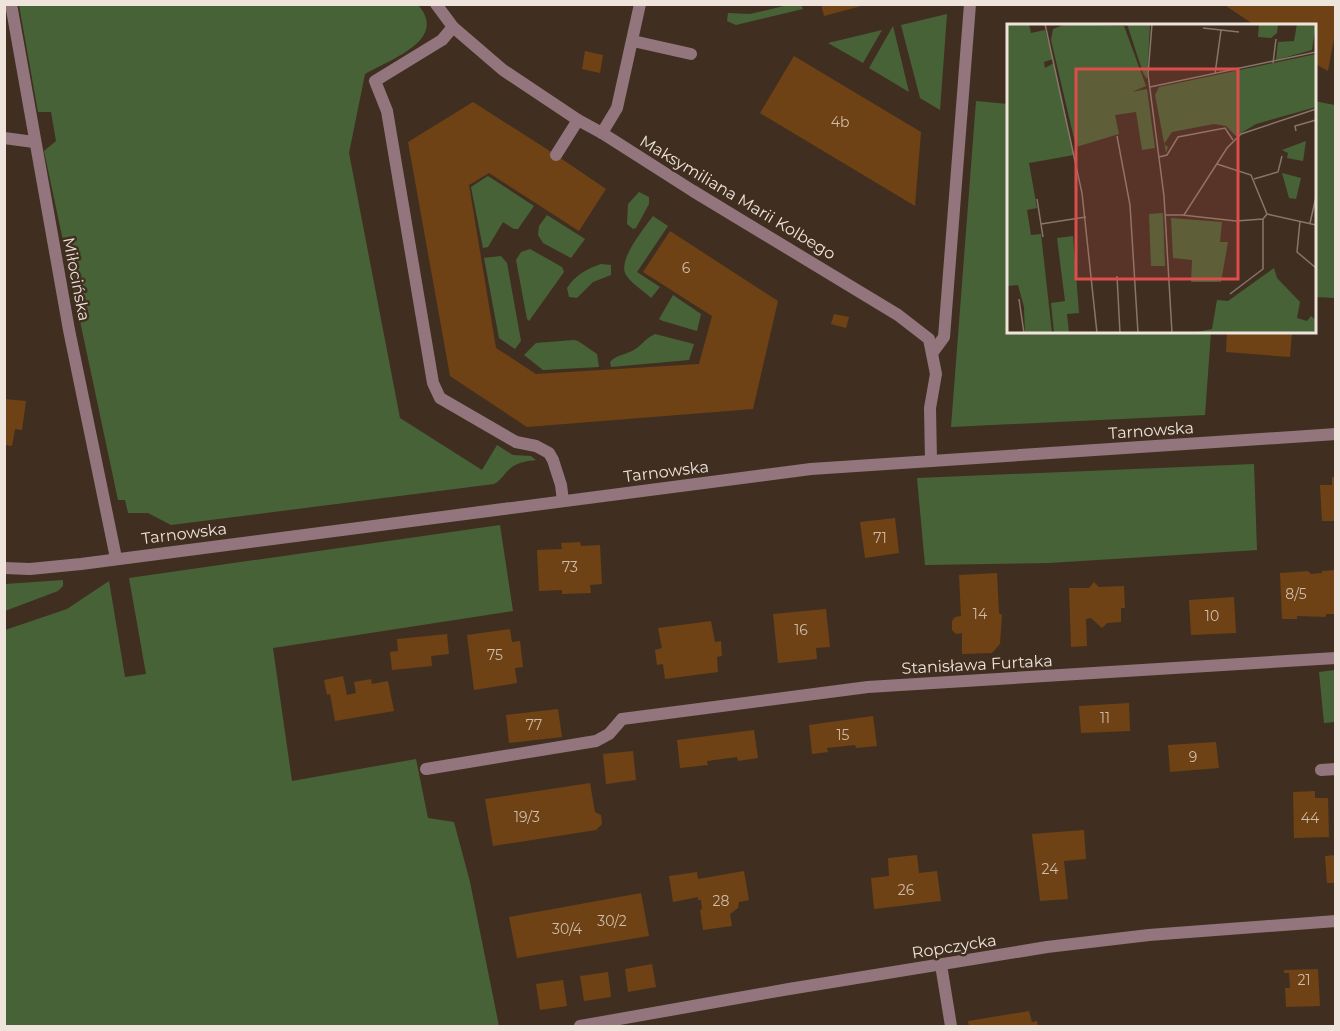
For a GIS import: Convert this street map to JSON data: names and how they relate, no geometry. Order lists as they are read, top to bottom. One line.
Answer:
{"streets":{"street":["Maksymiliana Marii Kolbego","Miłocińska","Tarnowska","Stanisława Furtaka","Ropczycka"]},"crossings":[["Miłocińska","Tarnowska"]],"house_numbers":["4b","6","71","73","8/5","14","10","16","75","11","77","15","9","19/3","44","24","26","28","30/2","30/4","21"]}
